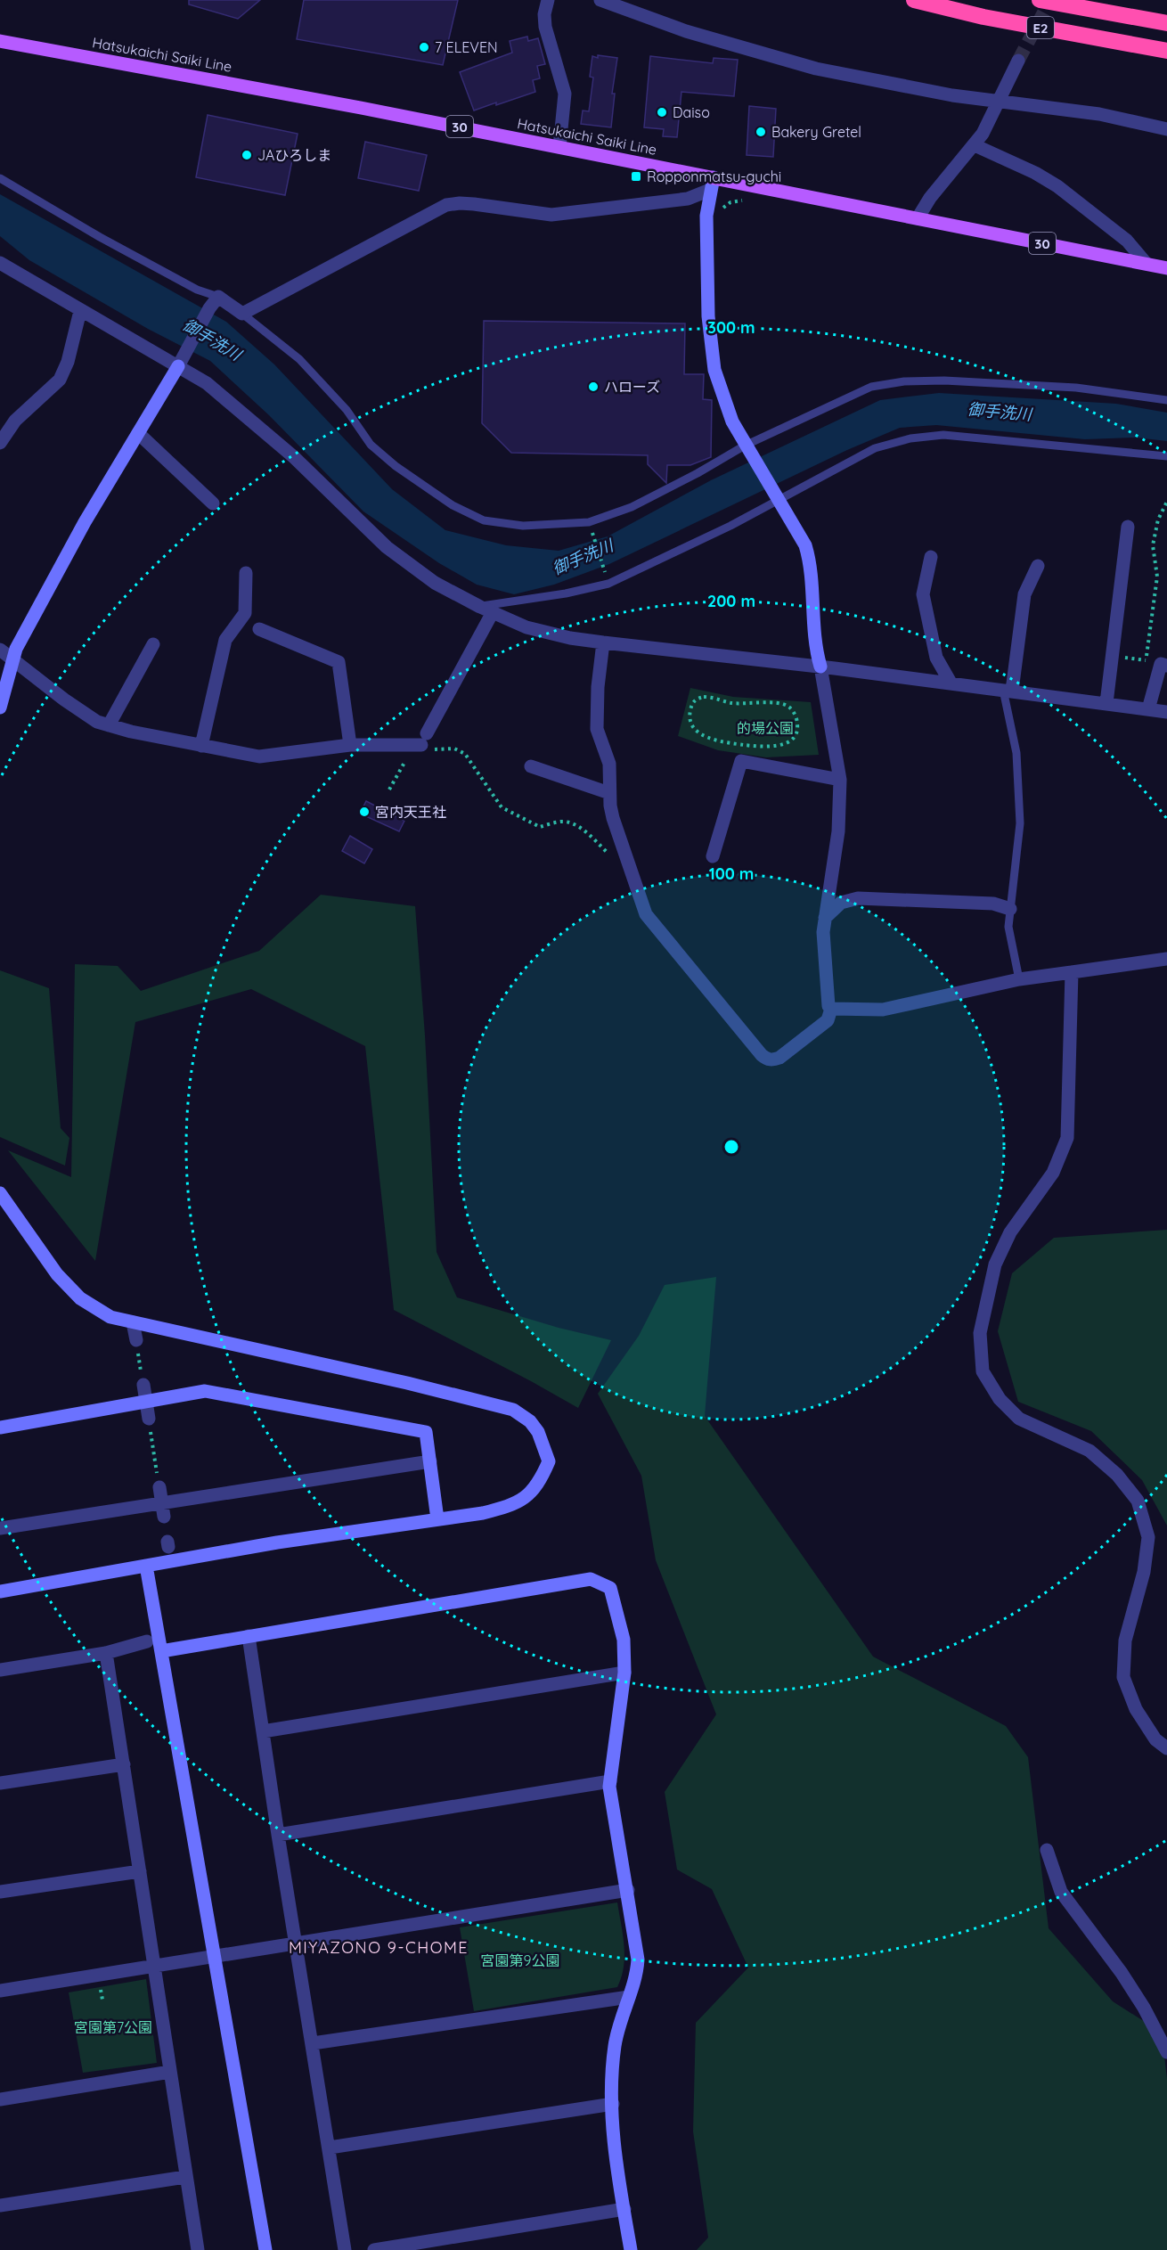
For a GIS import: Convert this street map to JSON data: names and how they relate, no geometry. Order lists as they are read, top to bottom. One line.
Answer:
{"streets":{"highway":["E2"],"main road":["Hatsukaichi Saiki Line","30"]},"districts":["MIYAZONO 9-CHOME"],"water":["御手洗川"],"parks":["的場公園","宮園第9公園","宮園第7公園"],"places":{"other":["7 ELEVEN","Daiso","Bakery Gretel","JAひろしま","ハローズ","宮内天王社"],"transit":["Ropponmatsu-guchi"]},"rings":["300 m","200 m","100 m"]}
